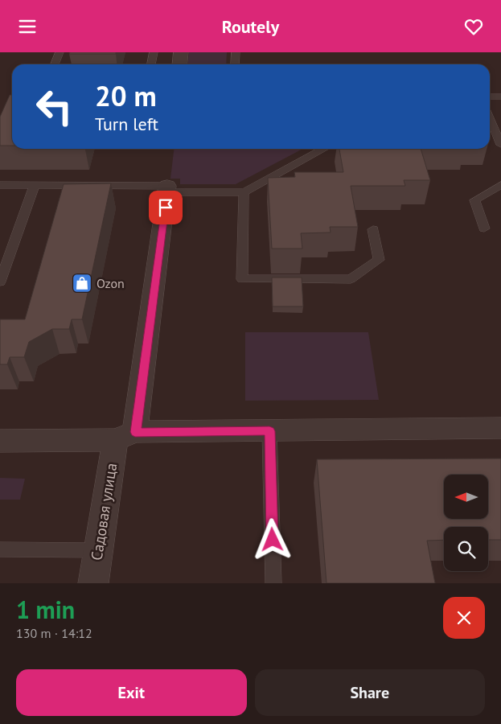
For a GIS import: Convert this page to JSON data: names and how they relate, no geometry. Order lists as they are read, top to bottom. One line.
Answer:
{"streets":{"street":["Садовая улица"]},"places":{"shop":["Ozon"]},"north":"left","page":{"header":"Routely","turn":["20 m","Turn left"],"heading":["1 min","130 m · 14:12"],"buttons":["Exit","Share"]}}
